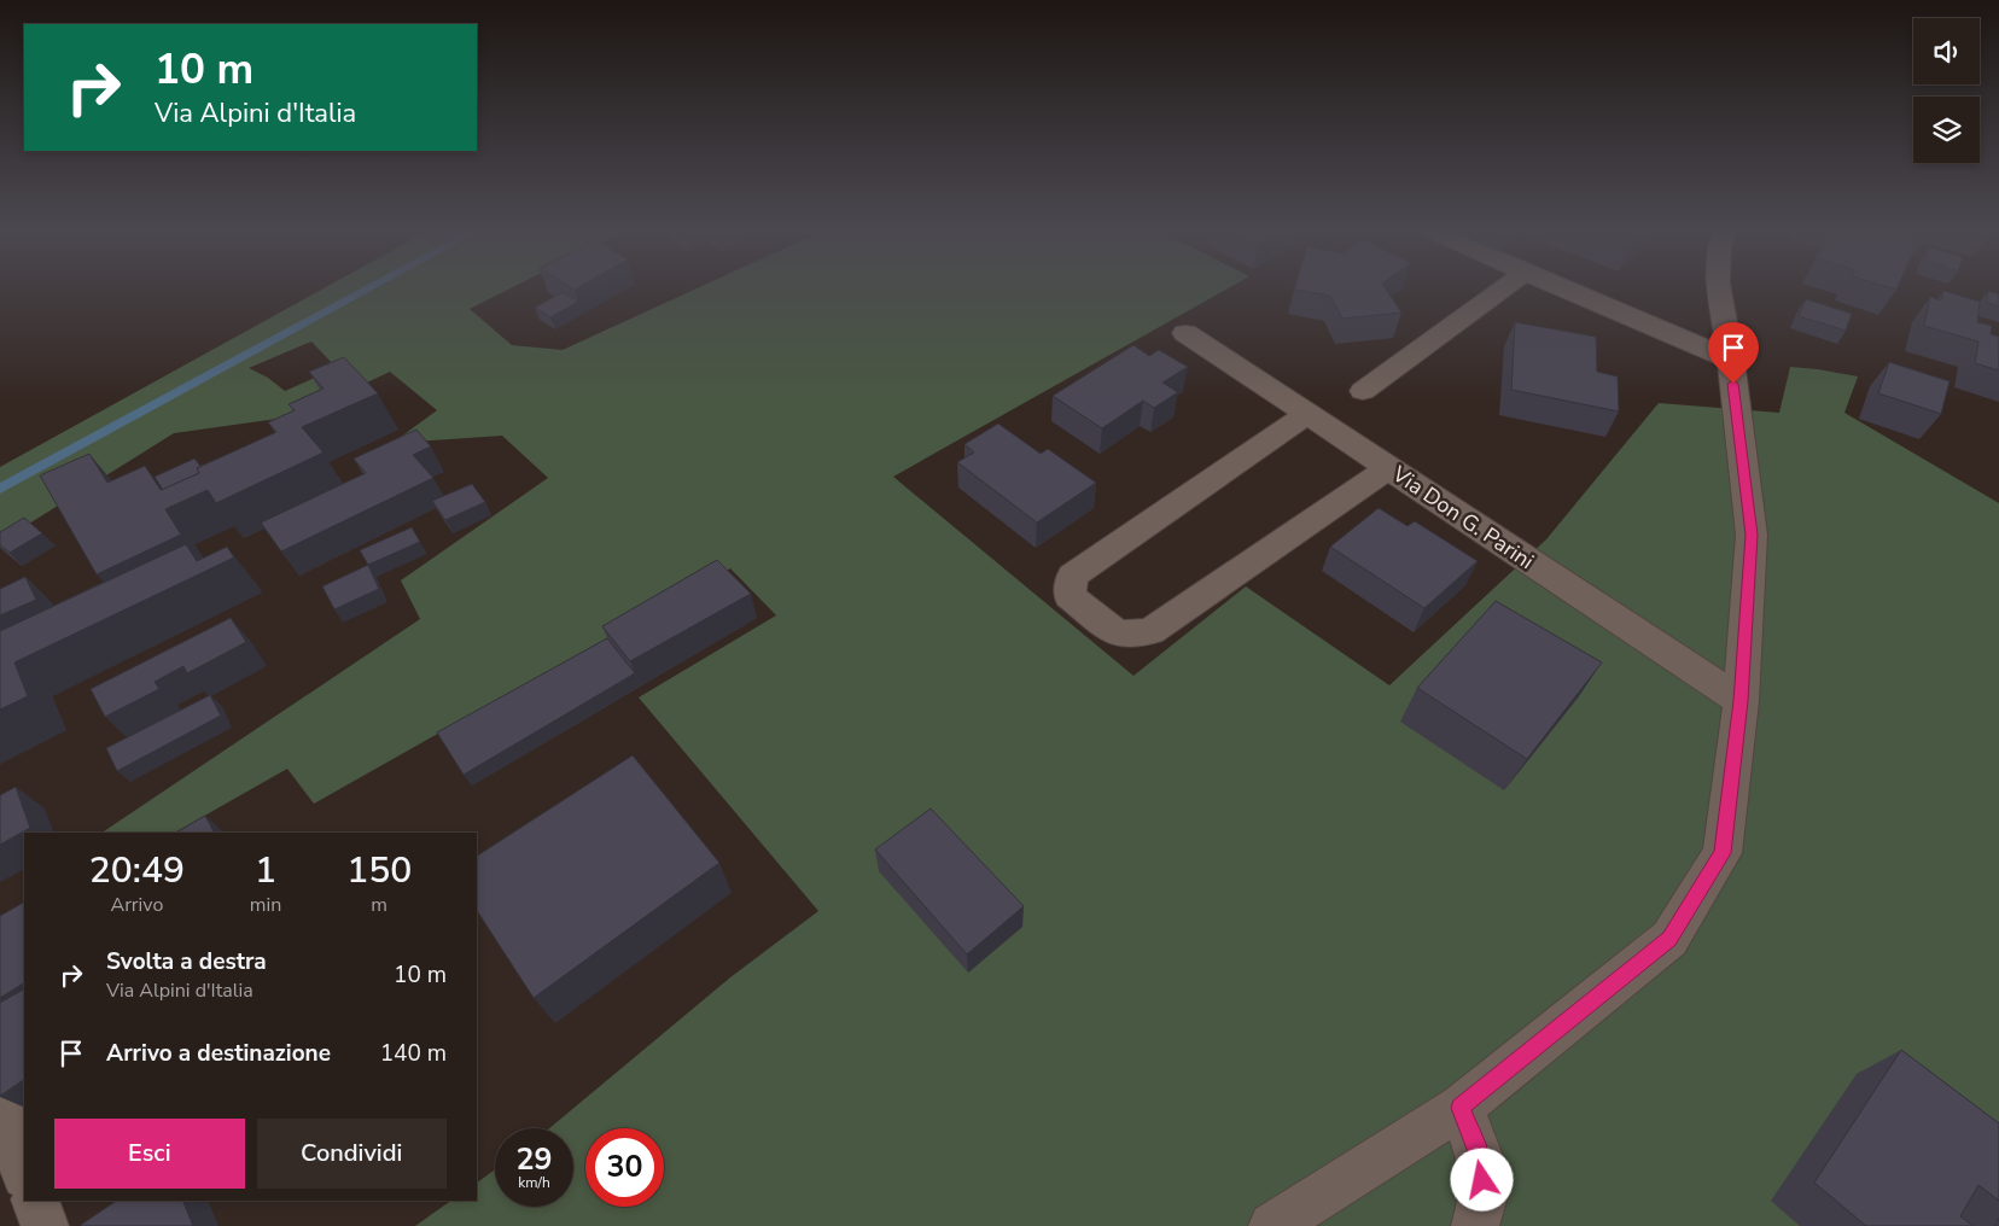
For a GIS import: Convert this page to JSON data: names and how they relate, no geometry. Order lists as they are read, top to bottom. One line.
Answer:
{"streets":{"street":["Via Don G. Parini"]},"page":{"turn":["10 m","Via Alpini d'Italia"],"eta":["20:49","Arrivo","1","min","150","m"],"list":[{"name":"Svolta a destra","note":"Via Alpini d'Italia","value":"10 m"},{"name":"Arrivo a destinazione","value":"140 m"}],"buttons":["Esci","Condividi"],"speed":"29 km/h","limit":"30"}}
